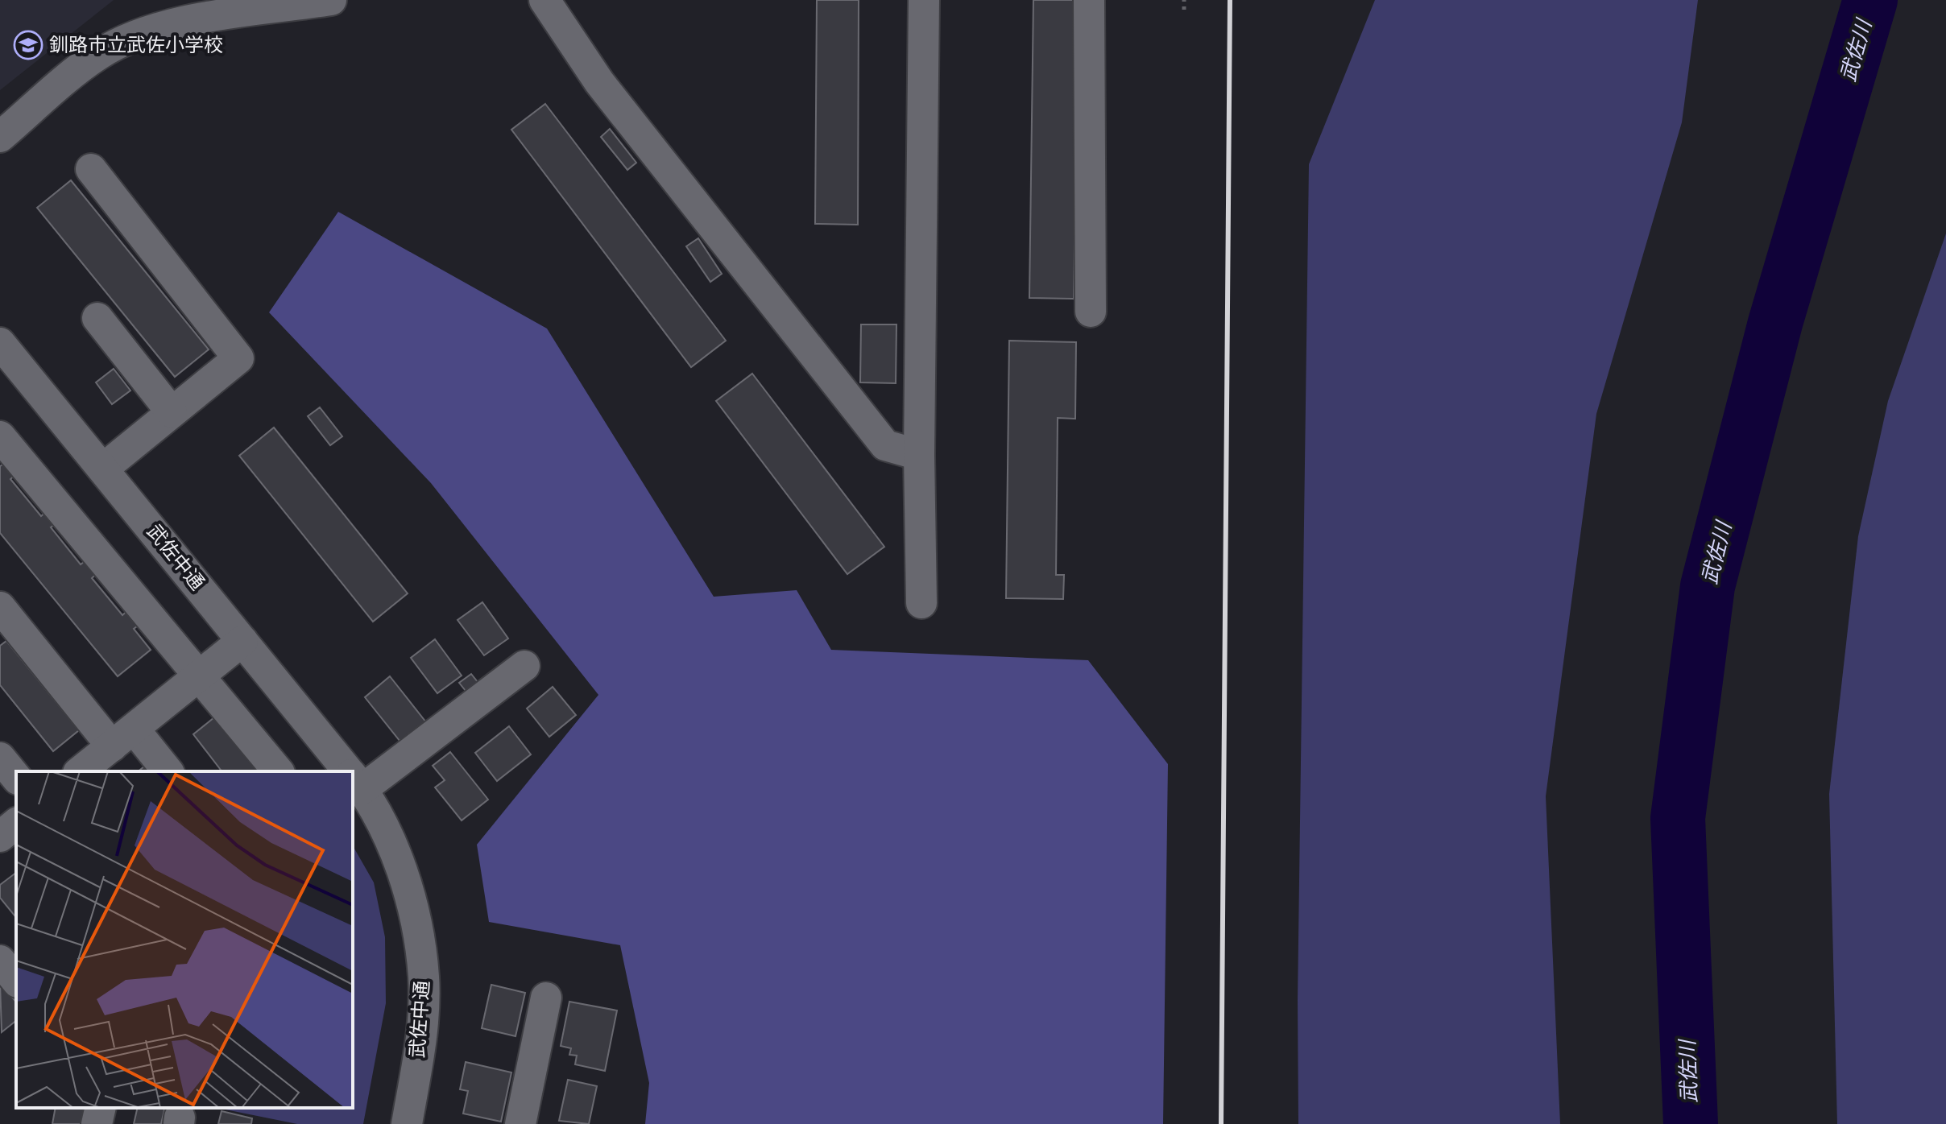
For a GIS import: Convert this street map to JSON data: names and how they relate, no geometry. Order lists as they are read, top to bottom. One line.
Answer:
{"streets":{"street":["武佐中通"]},"water":["武佐川"],"places":{"school or university":["釧路市立武佐小学校"]}}
